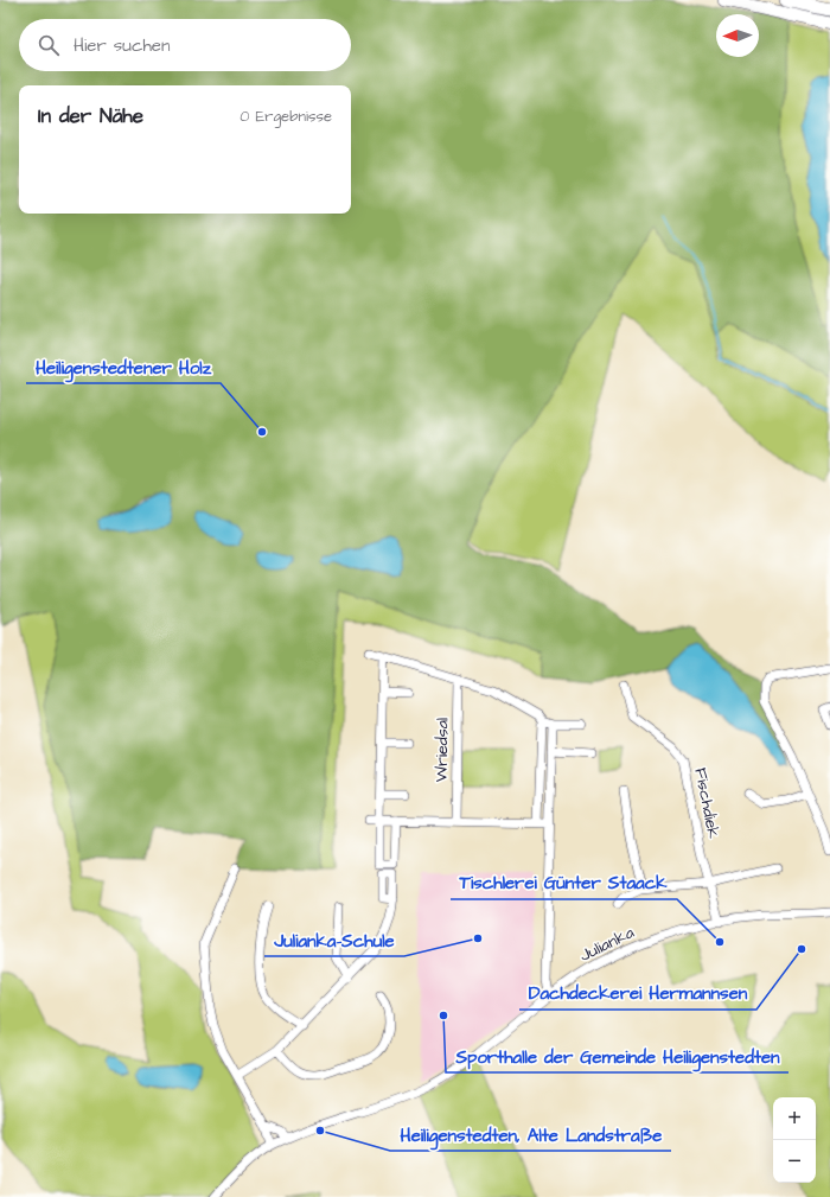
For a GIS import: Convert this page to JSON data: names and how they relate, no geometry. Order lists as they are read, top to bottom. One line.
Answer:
{"streets":{"street":["Wriedsal","Fischdiek","Julianka"]},"crossings":[["Fischdiek","Julianka"]],"places":["Heiligenstedtener Holz","Julianka-Schule","Tischlerei Günter Staack","Dachdeckerei Hermannsen","Sporthalle der Gemeinde Heiligenstedten","Heiligenstedten, Alte Landstraße"],"north":"left","page":{"search":"Hier suchen","heading":["In der Nähe","0 Ergebnisse"],"map_buttons":["+","−"]}}
